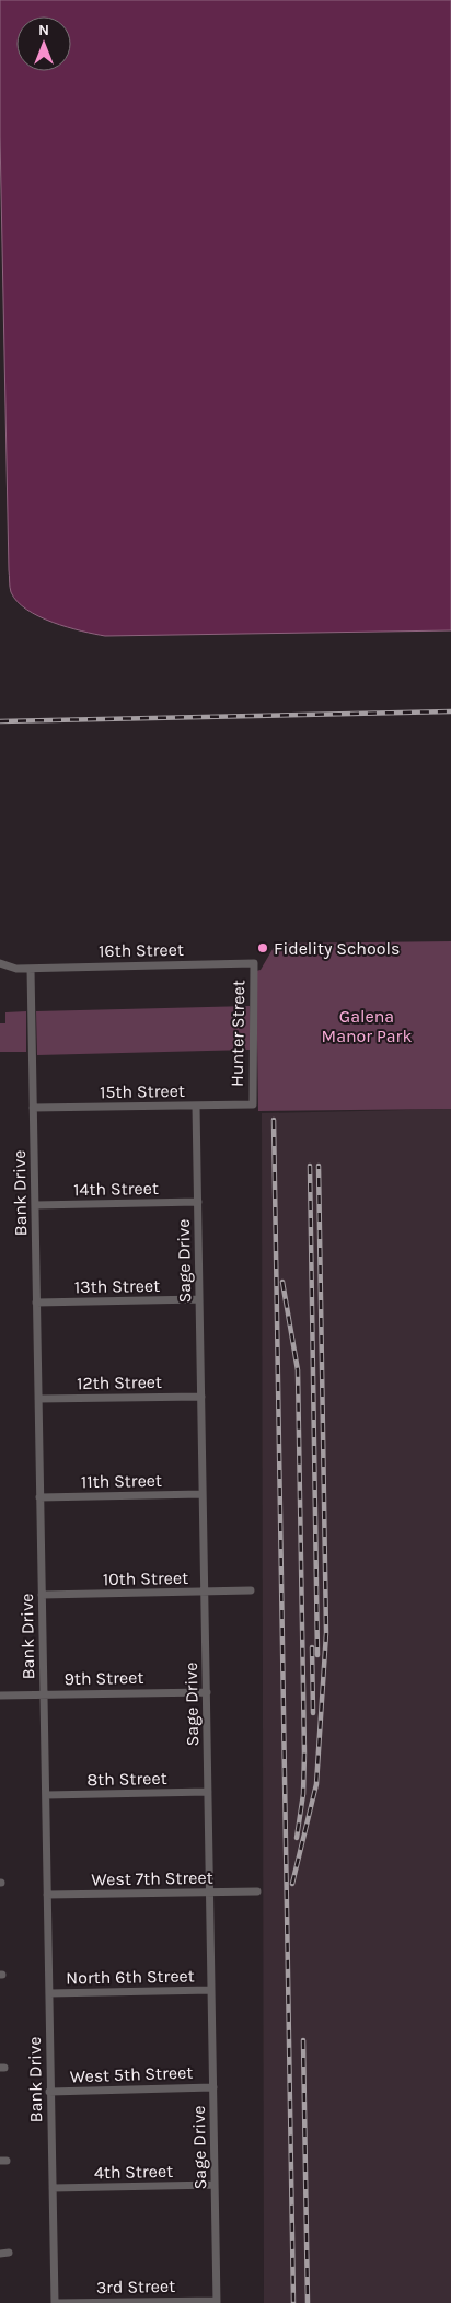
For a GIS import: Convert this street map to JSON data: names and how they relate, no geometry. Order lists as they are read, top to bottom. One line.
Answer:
{"streets":{"street":["16th Street","Hunter Street","15th Street","14th Street","Bank Drive","Sage Drive","13th Street","12th Street","11th Street","10th Street","9th Street","8th Street","West 7th Street","North 6th Street","West 5th Street","4th Street","3rd Street"]},"crossings":[["16th Street","Hunter Street"],["16th Street","Bank Drive"],["Hunter Street","15th Street"],["15th Street","Bank Drive"],["15th Street","Sage Drive"],["14th Street","Bank Drive"],["14th Street","Sage Drive"],["Bank Drive","13th Street"],["Bank Drive","12th Street"],["Bank Drive","11th Street"],["Bank Drive","10th Street"],["Bank Drive","9th Street"],["Bank Drive","8th Street"],["Bank Drive","West 7th Street"],["Bank Drive","North 6th Street"],["Bank Drive","West 5th Street"],["Bank Drive","4th Street"],["Bank Drive","3rd Street"],["Sage Drive","13th Street"],["Sage Drive","12th Street"],["Sage Drive","11th Street"],["Sage Drive","10th Street"],["Sage Drive","9th Street"],["Sage Drive","8th Street"],["Sage Drive","West 7th Street"],["Sage Drive","North 6th Street"],["Sage Drive","West 5th Street"],["Sage Drive","4th Street"],["Sage Drive","3rd Street"]],"parks":["Galena Manor Park"],"places":["Fidelity Schools"],"north":"top"}
